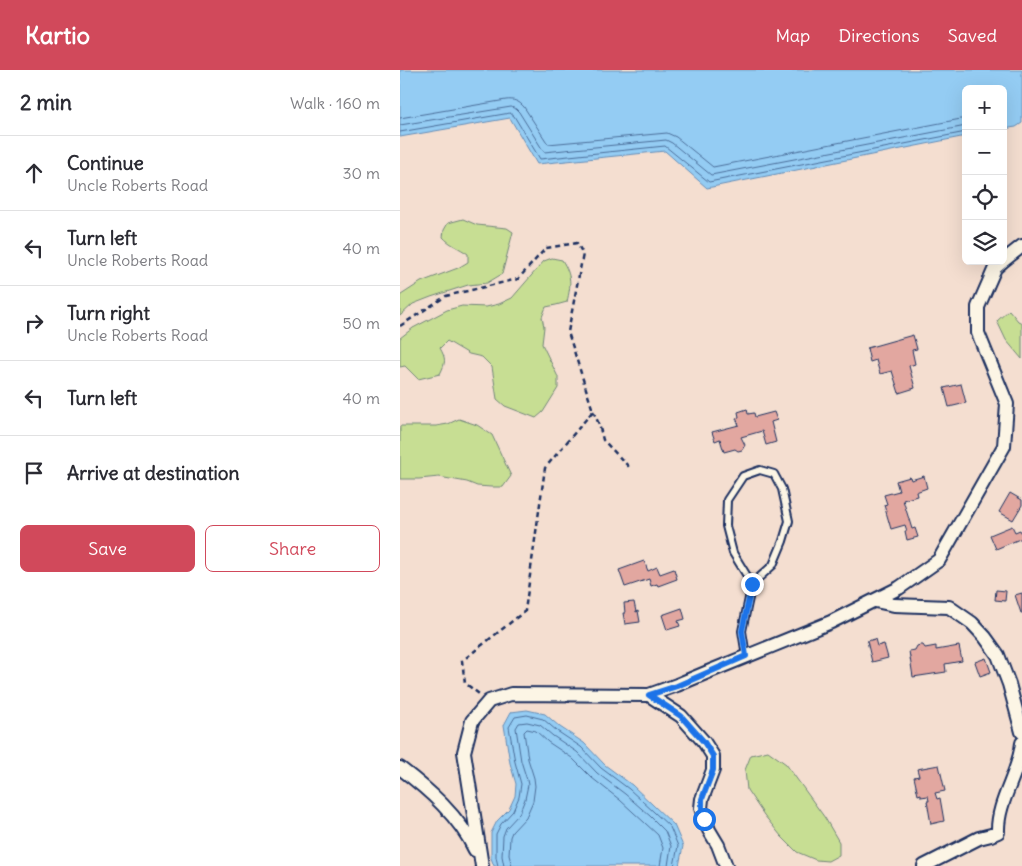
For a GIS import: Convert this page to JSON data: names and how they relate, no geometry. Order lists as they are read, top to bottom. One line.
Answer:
{"page":{"header":"Kartio","nav":["Map","Directions","Saved"],"heading":["2 min","Walk · 160 m"],"map_buttons":["+","−"],"list":[["Continue","Uncle Roberts Road","30 m"],["Turn left","Uncle Roberts Road","40 m"],["Turn right","Uncle Roberts Road","50 m"],["Turn left","40 m"],"Arrive at destination"],"buttons":["Save","Share"]}}
